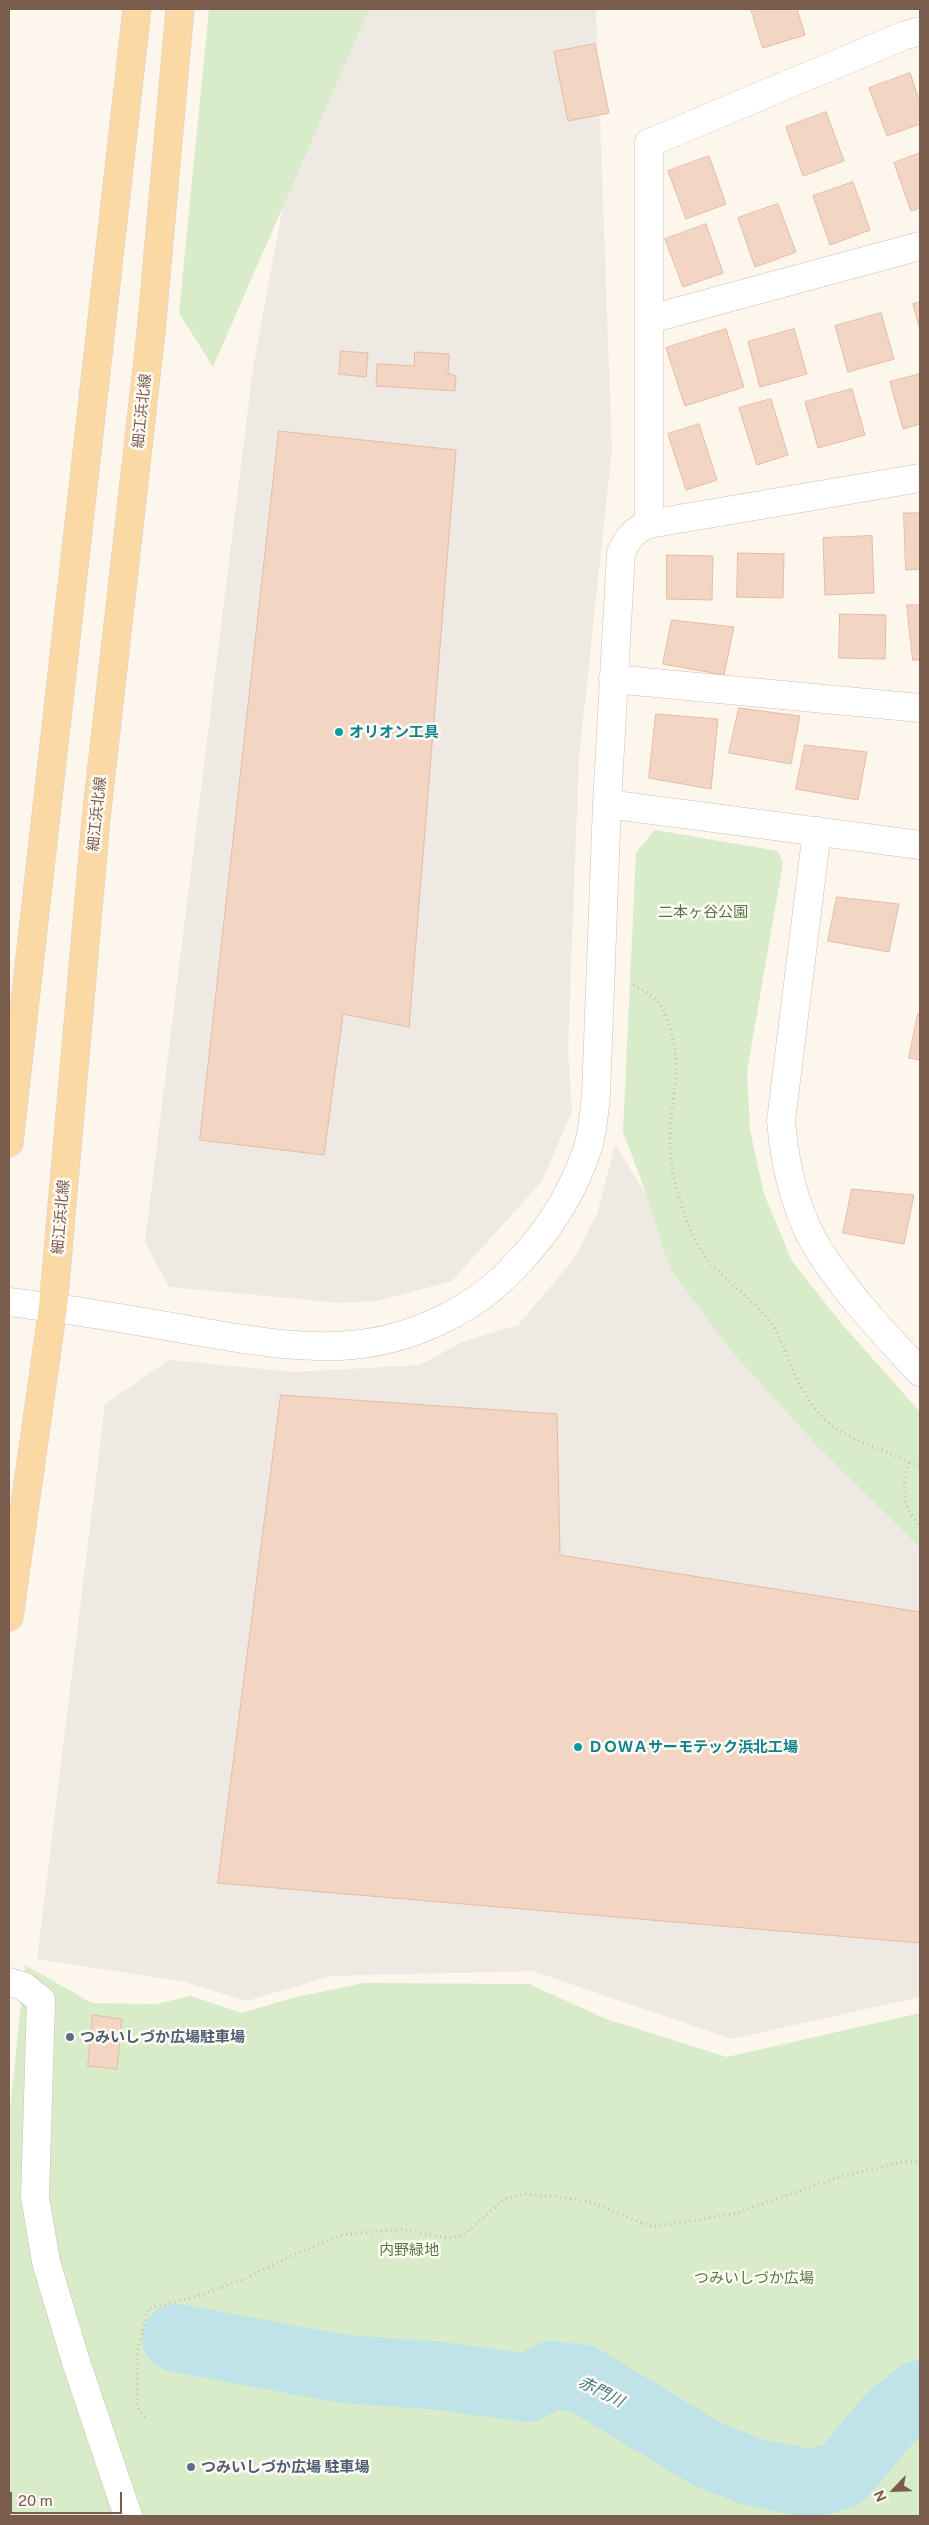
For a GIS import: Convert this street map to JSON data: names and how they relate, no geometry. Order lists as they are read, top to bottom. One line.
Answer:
{"streets":{"main road":["細江浜北線"]},"water":["赤門川"],"parks":["二本ヶ谷公園","内野緑地","つみいしづか広場"],"places":["オリオン工具","ＤＯＷＡサーモテック浜北工場","つみいしづか広場駐車場","つみいしづか広場 駐車場"],"scale_bar":"20 m","north":"bottom left"}
